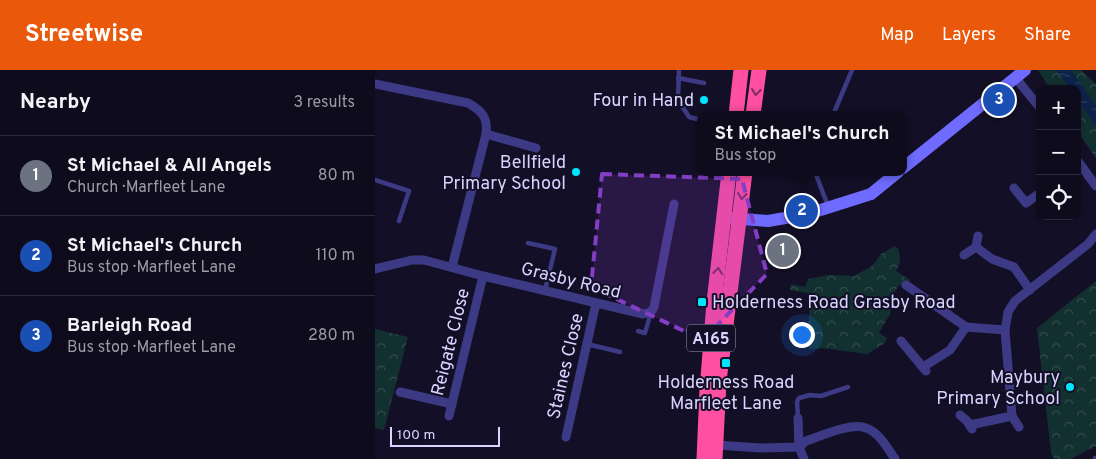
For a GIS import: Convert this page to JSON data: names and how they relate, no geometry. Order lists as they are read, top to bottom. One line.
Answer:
{"streets":{"highway":["A165"],"street":["Grasby Road","Reigate Close","Staines Close"]},"crossings":[["Grasby Road","Reigate Close"],["Grasby Road","Staines Close"]],"places":{"other":["Four in Hand","Bellfield Primary School","Maybury Primary School"],"transit":["Holderness Road Grasby Road","Holderness Road Marfleet Lane"]},"scale_bar":"100 m","page":{"header":"Streetwise","nav":["Map","Layers","Share"],"heading":["Nearby","3 results"],"pins":["3","2","1"],"map_buttons":["+","−"],"popup":["St Michael's Church","Bus stop"],"list":[{"mark":"1","name":"St Michael & All Angels","note":"Church · Marfleet Lane","value":"80 m"},{"mark":"2","name":"St Michael's Church","note":"Bus stop · Marfleet Lane","value":"110 m"},{"mark":"3","name":"Barleigh Road","note":"Bus stop · Marfleet Lane","value":"280 m"}],"scale":"100 m"}}
